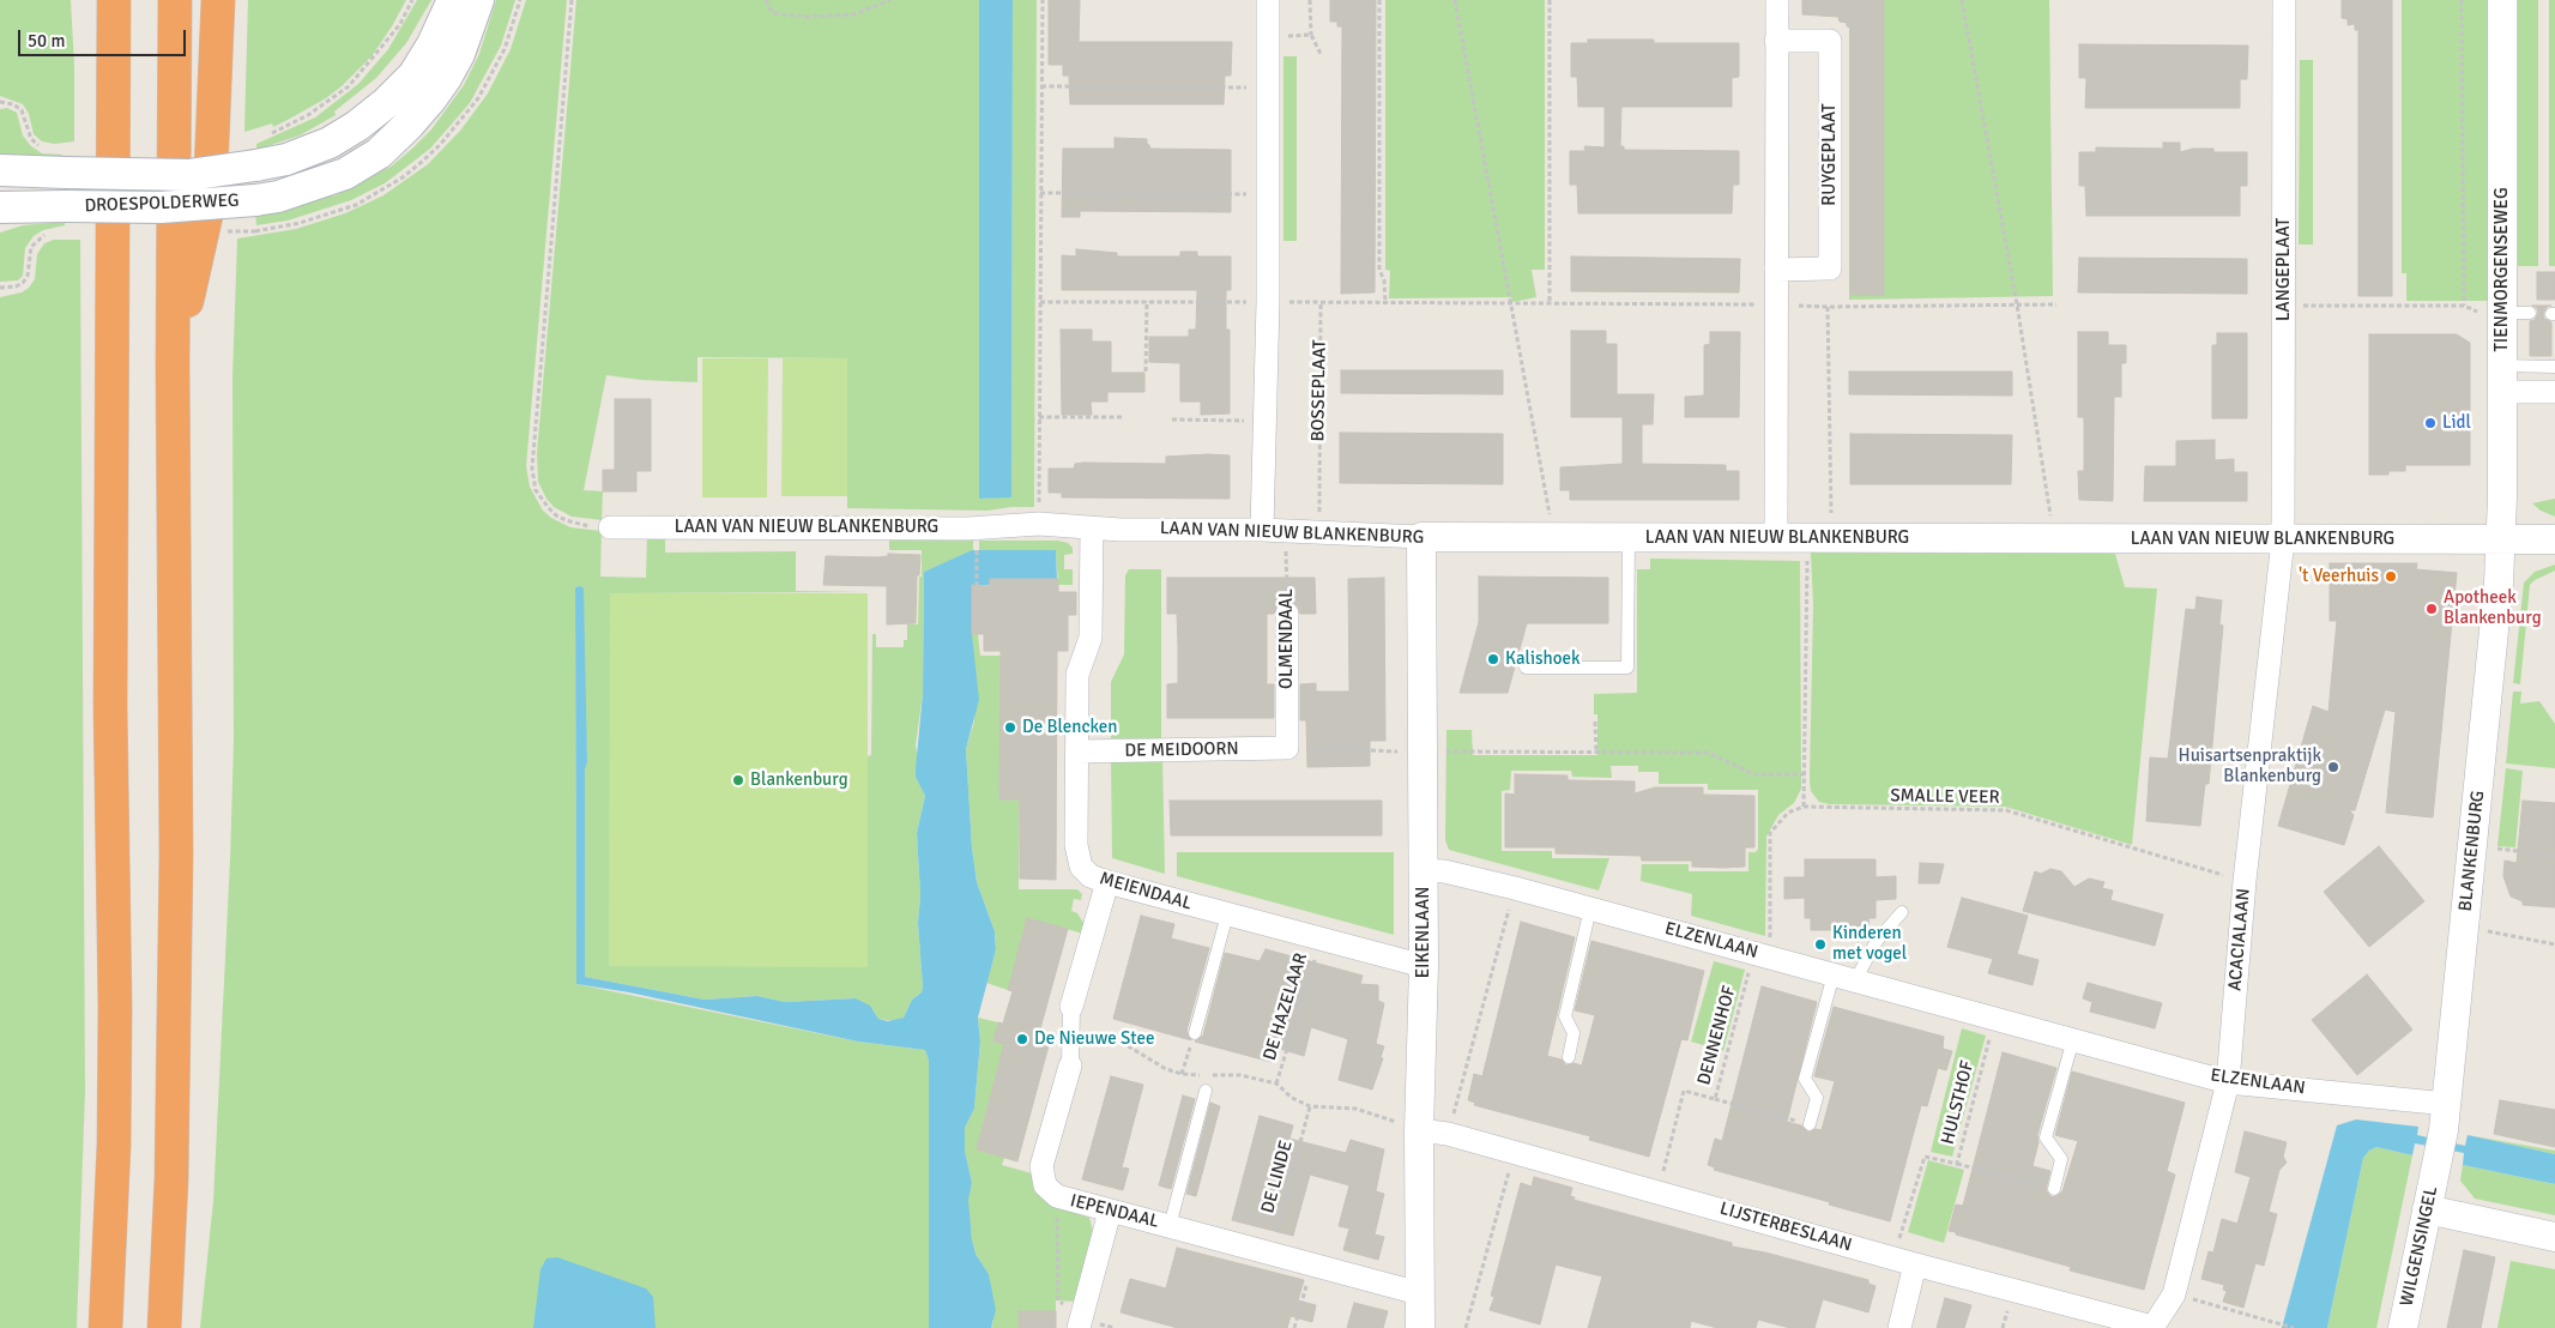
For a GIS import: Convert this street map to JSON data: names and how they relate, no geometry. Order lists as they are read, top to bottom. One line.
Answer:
{"streets":{"main road":["DROESPOLDERWEG"],"street":["RUYGEPLAAT","LANGEPLAAT","TIENMORGENSEWEG","LAAN VAN NIEUW BLANKENBURG","OLMENDAAL","DE MEIDOORN","BLANKENBURG","MEIENDAAL","EIKENLAAN","ACACIALAAN","ELZENLAAN","IEPENDAAL","LIJSTERBESLAAN","WILGENSINGEL"],"path":["BOSSEPLAAT","SMALLE VEER","DE HAZELAAR","DENNENHOF","HULSTHOF","DE LINDE"]},"crossings":[["LANGEPLAAT","LAAN VAN NIEUW BLANKENBURG"],["LANGEPLAAT","ACACIALAAN"],["TIENMORGENSEWEG","LAAN VAN NIEUW BLANKENBURG"],["TIENMORGENSEWEG","BLANKENBURG"],["BOSSEPLAAT","LAAN VAN NIEUW BLANKENBURG"],["LAAN VAN NIEUW BLANKENBURG","OLMENDAAL"],["LAAN VAN NIEUW BLANKENBURG","BLANKENBURG"],["LAAN VAN NIEUW BLANKENBURG","MEIENDAAL"],["LAAN VAN NIEUW BLANKENBURG","EIKENLAAN"],["LAAN VAN NIEUW BLANKENBURG","ACACIALAAN"],["OLMENDAAL","DE MEIDOORN"],["DE MEIDOORN","MEIENDAAL"],["SMALLE VEER","ACACIALAAN"],["BLANKENBURG","ELZENLAAN"],["BLANKENBURG","WILGENSINGEL"],["MEIENDAAL","EIKENLAAN"],["MEIENDAAL","DE HAZELAAR"],["MEIENDAAL","IEPENDAAL"],["EIKENLAAN","ELZENLAAN"],["EIKENLAAN","IEPENDAAL"],["EIKENLAAN","LIJSTERBESLAAN"],["ACACIALAAN","ELZENLAAN"],["ACACIALAAN","LIJSTERBESLAAN"],["ELZENLAAN","DENNENHOF"],["ELZENLAAN","HULSTHOF"],["DENNENHOF","LIJSTERBESLAAN"],["HULSTHOF","LIJSTERBESLAAN"],["DE LINDE","IEPENDAAL"]],"places":["Lidl","'t Veerhuis","Apotheek Blankenburg","Kalishoek","De Blencken","Huisartsenpraktijk Blankenburg","Blankenburg","Kinderen met vogel","De Nieuwe Stee"],"scale_bar":"50 m"}
